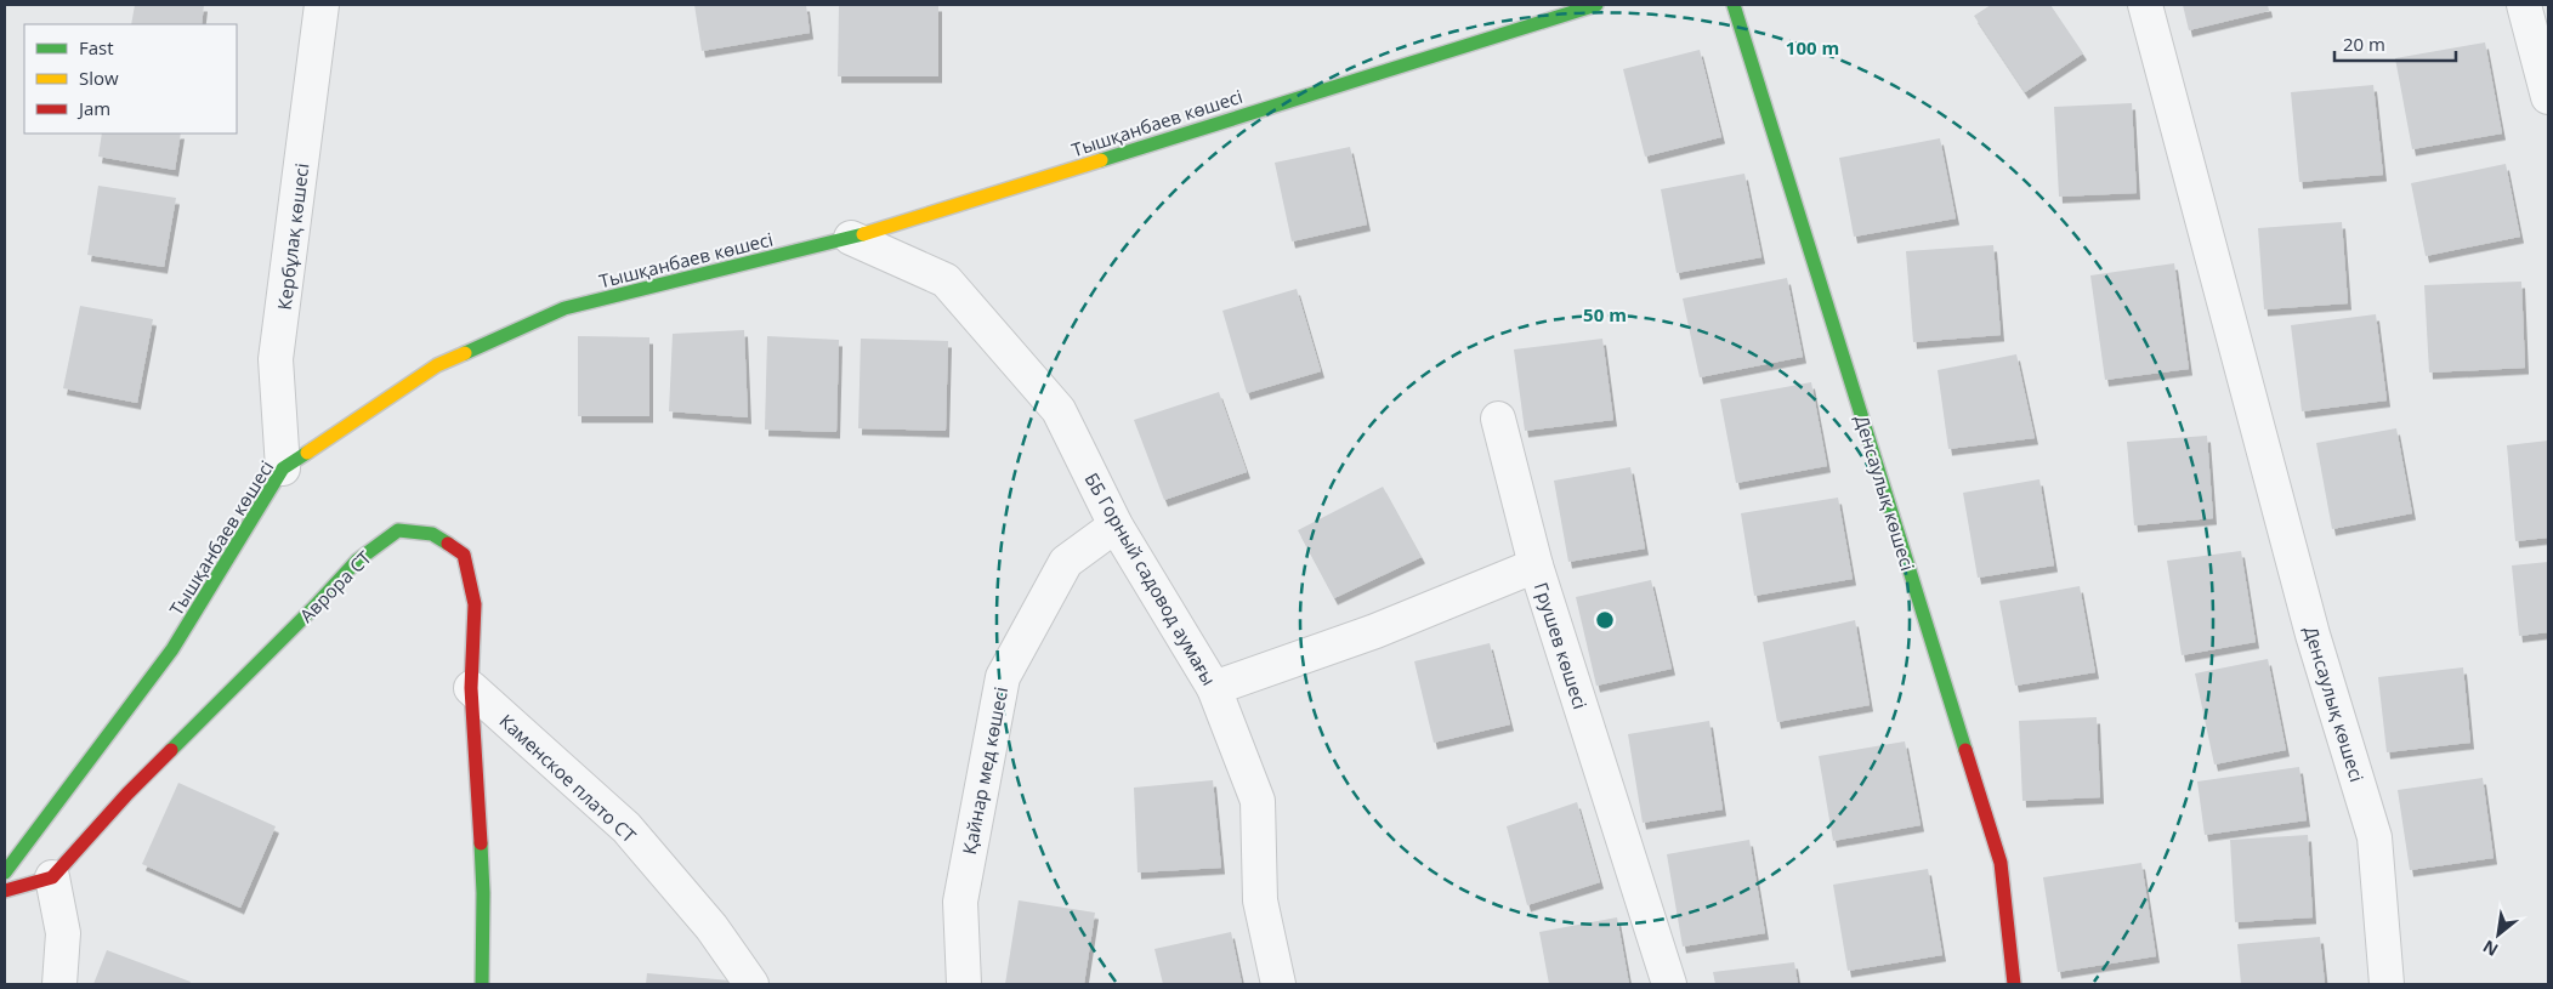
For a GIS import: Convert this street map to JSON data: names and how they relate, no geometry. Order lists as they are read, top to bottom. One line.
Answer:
{"streets":{"street":["Тышқанбаев көшесі","Кербұлақ көшесі","Денсаулық көшесі","ББ Горный садовод аумағы","Аврора СТ","Грушев көшесі","Қайнар мед көшесі","Каменское плато СТ"]},"crossings":[["Тышқанбаев көшесі","Кербұлақ көшесі"],["Тышқанбаев көшесі","ББ Горный садовод аумағы"],["ББ Горный садовод аумағы","Грушев көшесі"],["ББ Горный садовод аумағы","Қайнар мед көшесі"],["Аврора СТ","Каменское плато СТ"]],"legend":["Fast","Slow","Jam"],"scale_bar":"20 m","north":"bottom left","rings":["100 m","50 m"]}
